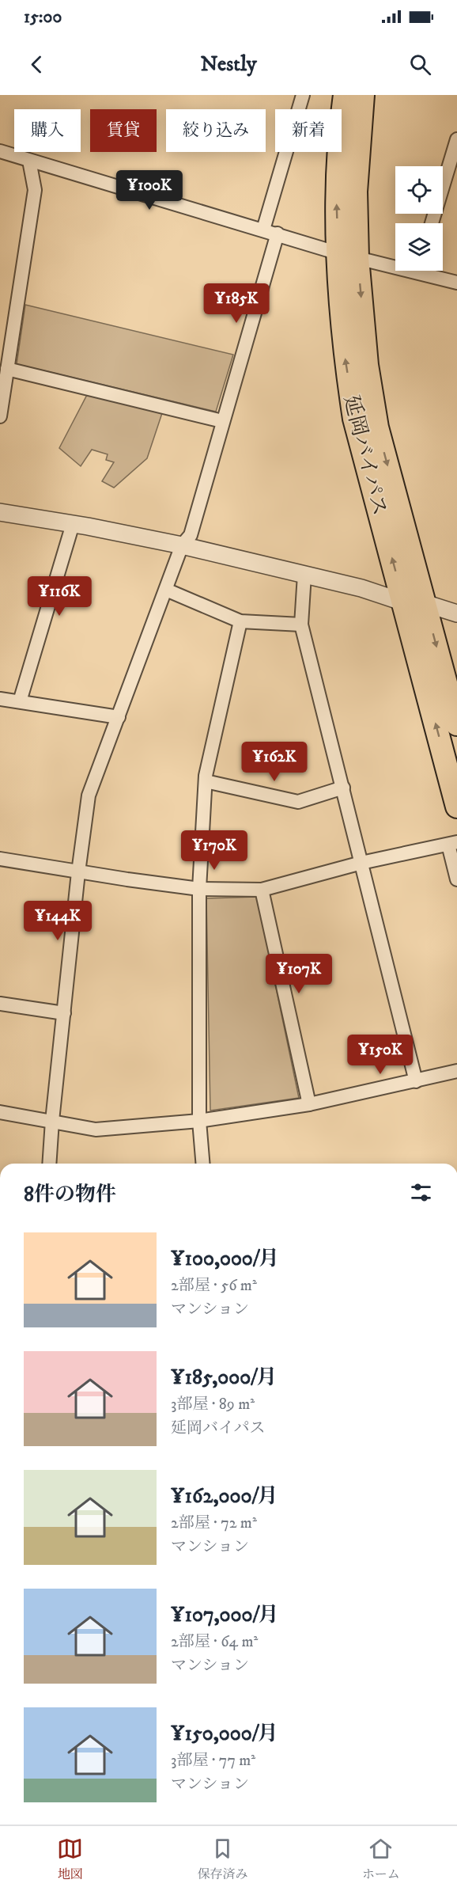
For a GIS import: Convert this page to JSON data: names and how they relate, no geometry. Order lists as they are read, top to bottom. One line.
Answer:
{"streets":{"highway":["延岡バイパス"]},"page":{"status":"15:00","header":"Nestly","chip":["購入","賃貸","絞り込み","新着"],"price":["¥100K","¥185K","¥116K","¥162K","¥170K","¥144K","¥107K","¥150K"],"heading":"8件の物件","list":[{"name":"¥100,000/月","note":"2部屋 · 56 m² · マンション"},{"name":"¥185,000/月","note":"3部屋 · 89 m² · 延岡バイパス"},{"name":"¥162,000/月","note":"2部屋 · 72 m² · マンション"},{"name":"¥107,000/月","note":"2部屋 · 64 m² · マンション"},{"name":"¥150,000/月","note":"3部屋 · 77 m² · マンション"}],"tabs":["地図","保存済み","ホーム"]}}
